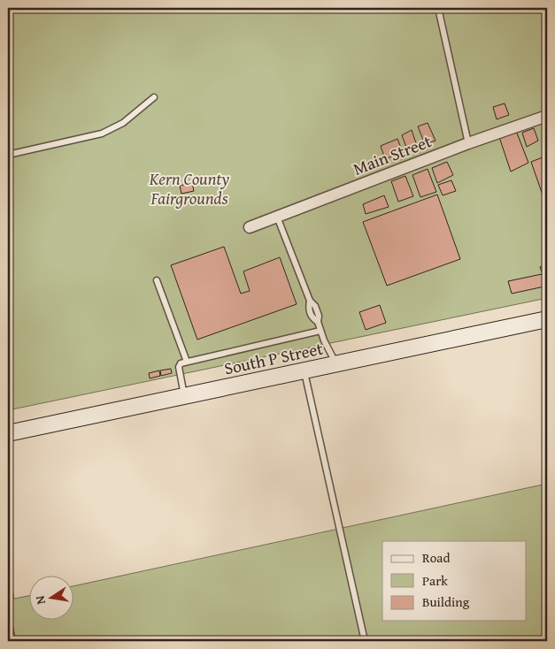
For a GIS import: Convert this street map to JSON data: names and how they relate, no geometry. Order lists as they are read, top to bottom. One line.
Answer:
{"streets":{"street":["Main Street","South P Street"]},"parks":["Kern County Fairgrounds"],"legend":["Road","Park","Building"],"north":"left"}
